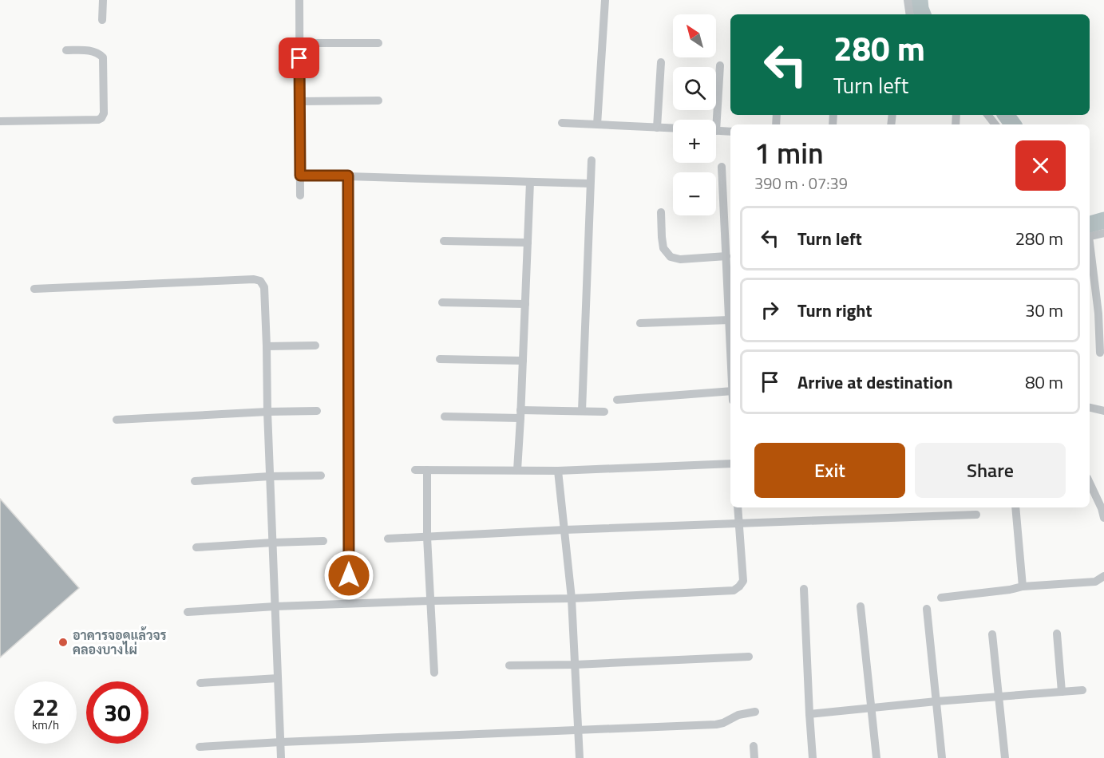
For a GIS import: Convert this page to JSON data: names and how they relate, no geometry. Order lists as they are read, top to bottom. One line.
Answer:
{"places":["อาคารจอดแล้วจร คลองบางไผ่"],"north":"top left","page":{"map_buttons":["+","−"],"turn":["280 m","Turn left"],"heading":["1 min","390 m · 07:39"],"list":[{"name":"Turn left","value":"280 m"},{"name":"Turn right","value":"30 m"},{"name":"Arrive at destination","value":"80 m"}],"buttons":["Exit","Share"],"speed":"22 km/h","limit":"30"}}
